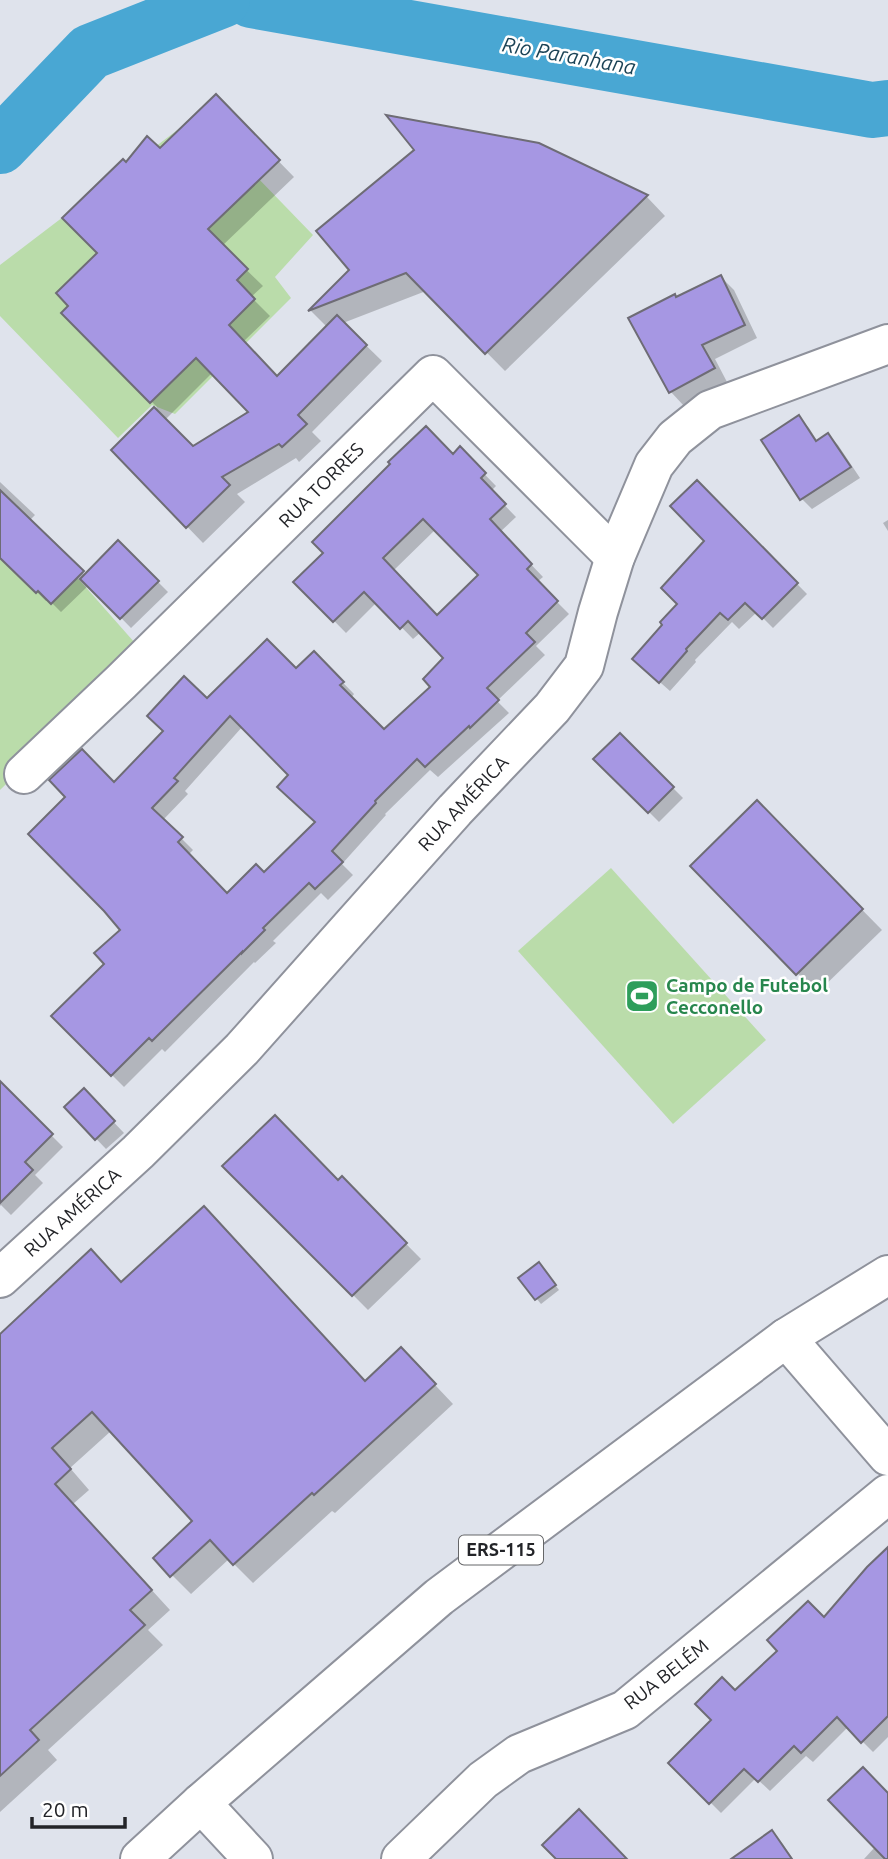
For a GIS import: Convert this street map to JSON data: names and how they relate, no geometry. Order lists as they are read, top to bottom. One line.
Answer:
{"streets":{"street":["RUA TORRES","RUA AMÉRICA","ERS-115","RUA BELÉM"]},"crossings":[["RUA TORRES","RUA AMÉRICA"]],"water":["Rio Paranhana"],"places":{"sports":["Campo de Futebol Cecconello"]},"scale_bar":"20 m"}
